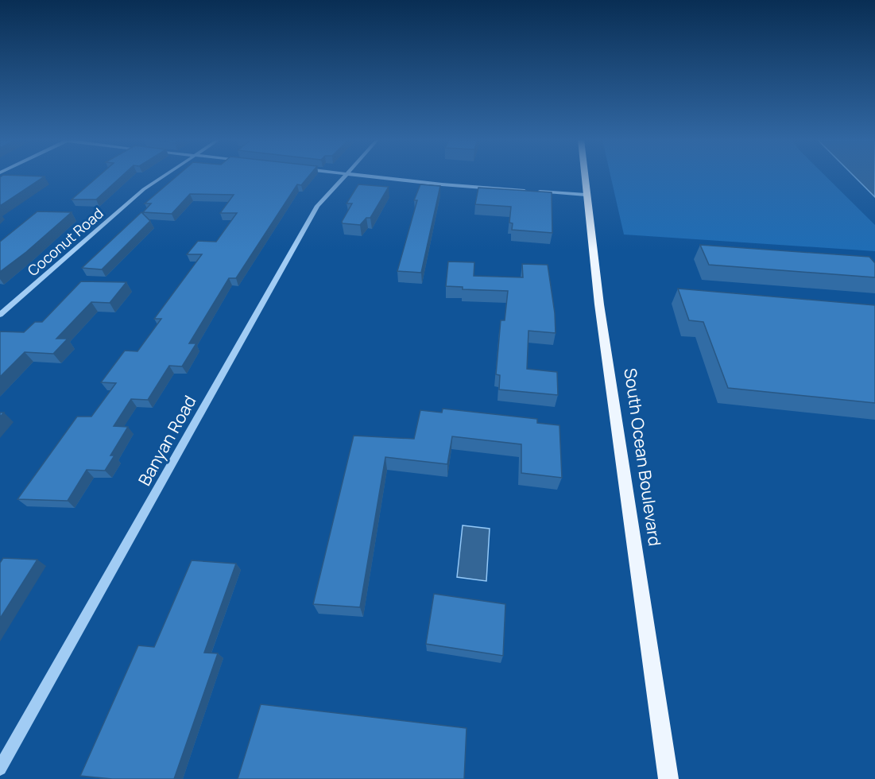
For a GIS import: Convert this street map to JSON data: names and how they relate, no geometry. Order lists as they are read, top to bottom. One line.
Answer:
{"streets":{"main road":["South Ocean Boulevard"],"street":["Coconut Road","Banyan Road"]}}
